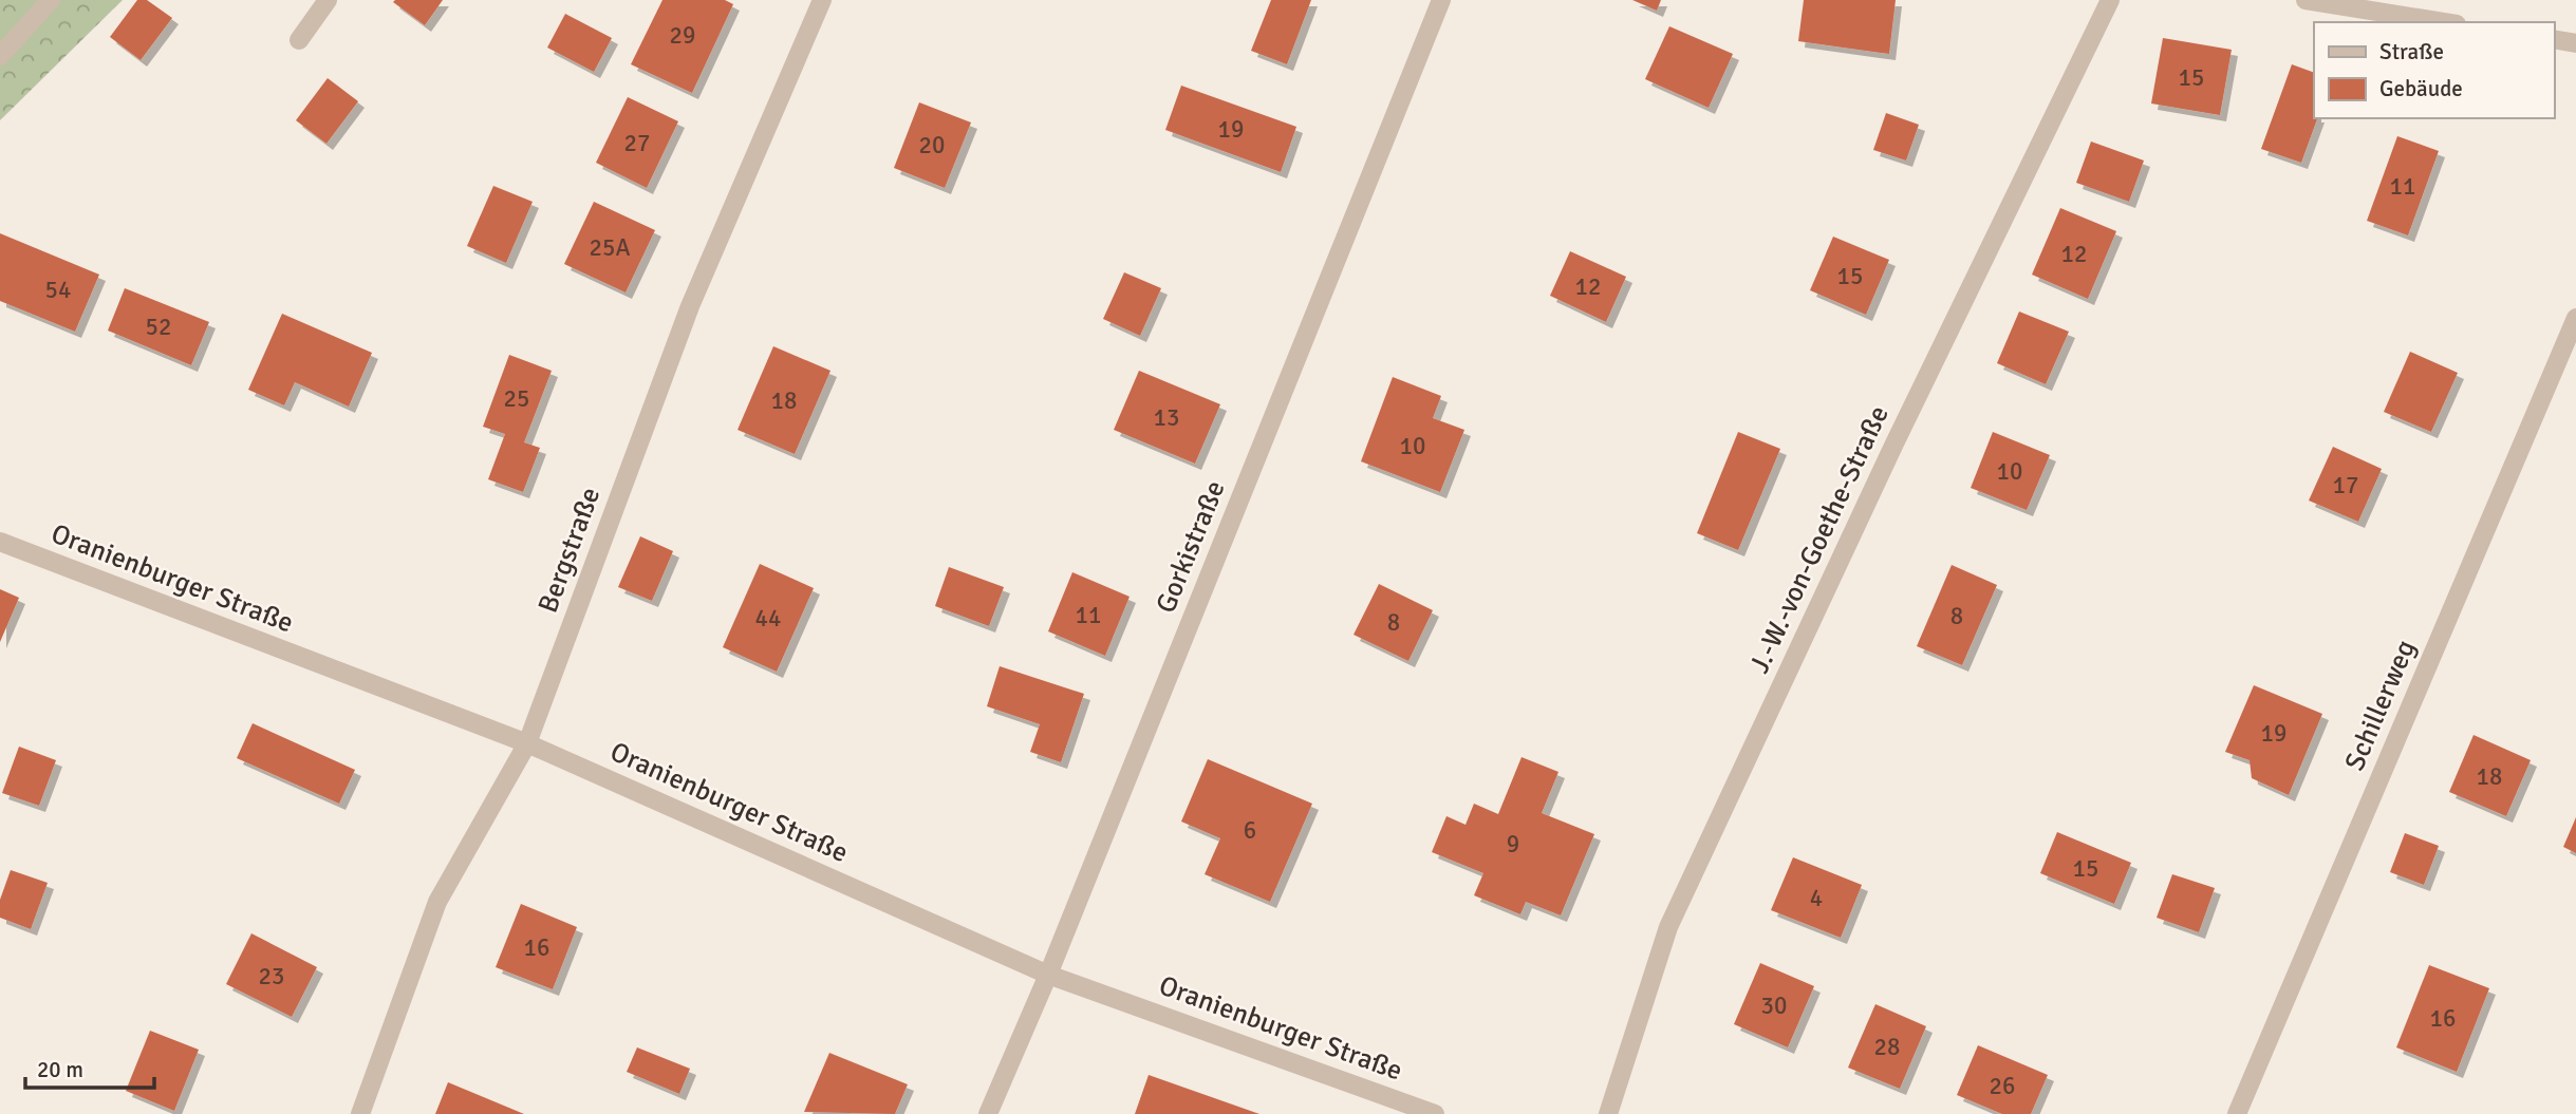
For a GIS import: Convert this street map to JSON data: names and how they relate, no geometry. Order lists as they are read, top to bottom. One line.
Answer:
{"streets":{"street":["J.-W.-von-Goethe-Straße","Gorkistraße","Bergstraße","Oranienburger Straße","Schillerweg"]},"crossings":[["Gorkistraße","Oranienburger Straße"],["Bergstraße","Oranienburger Straße"]],"house_numbers":["29","15","19","27","20","11","25A","12","15","12","54","52","25","18","13","10","10","17","11","8","44","8","19","18","6","9","15","4","16","23","30","16","28","26"],"legend":["Straße","Gebäude"],"scale_bar":"20 m"}
